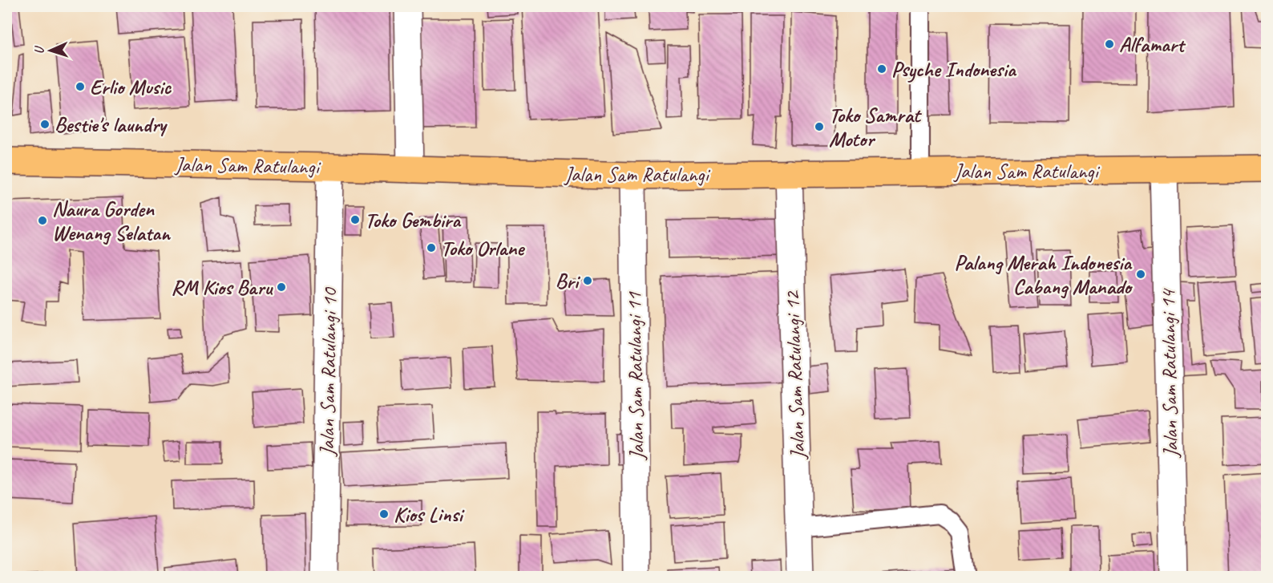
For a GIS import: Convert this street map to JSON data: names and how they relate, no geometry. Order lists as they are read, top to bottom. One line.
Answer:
{"streets":{"main road":["Jalan Sam Ratulangi"],"street":["Jalan Sam Ratulangi 10","Jalan Sam Ratulangi 14","Jalan Sam Ratulangi 12","Jalan Sam Ratulangi 11"]},"crossings":[["Jalan Sam Ratulangi","Jalan Sam Ratulangi 10"],["Jalan Sam Ratulangi","Jalan Sam Ratulangi 14"],["Jalan Sam Ratulangi","Jalan Sam Ratulangi 12"],["Jalan Sam Ratulangi","Jalan Sam Ratulangi 11"]],"places":["Alfamart","Psyche Indonesia","Erlio Music","Bestie's laundry","Toko Samrat Motor","Toko Gembira","Naura Gorden Wenang Selatan","Toko Orlane","Palang Merah Indonesia Cabang Manado","Bri","RM Kios Baru","Kios Linsi"],"north":"left"}
